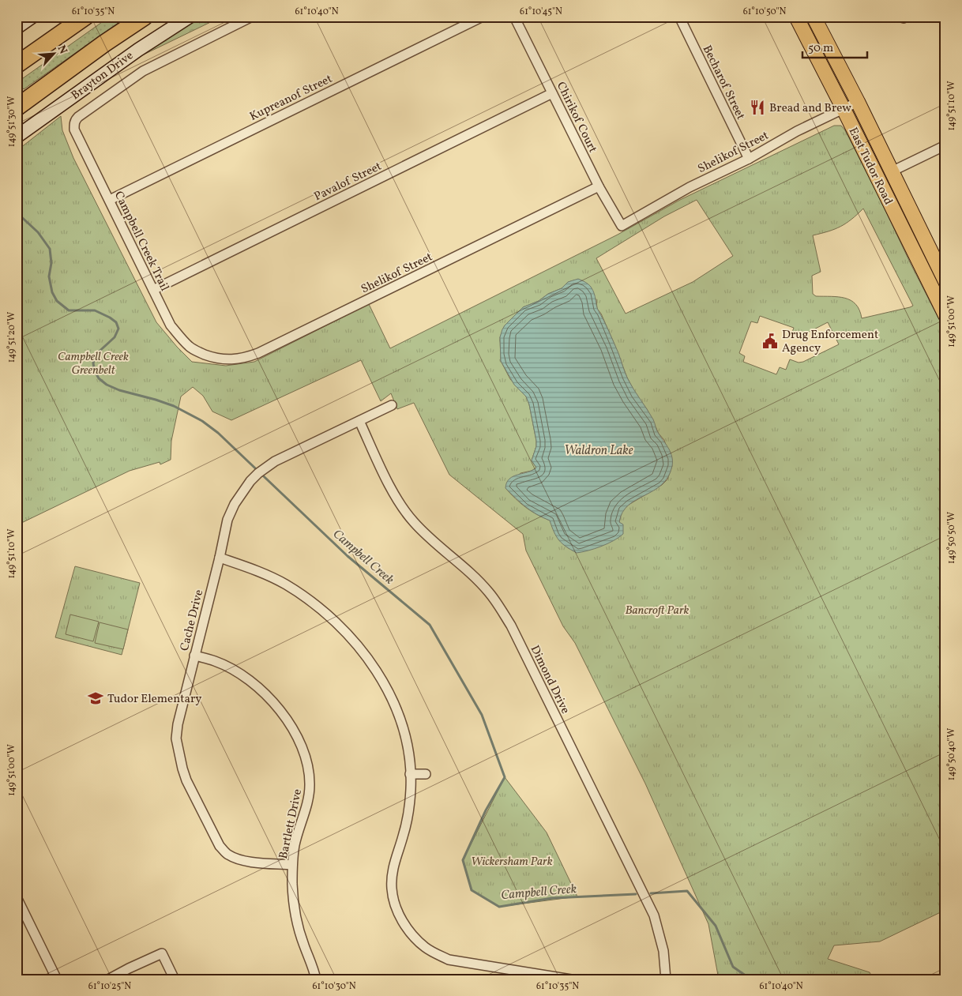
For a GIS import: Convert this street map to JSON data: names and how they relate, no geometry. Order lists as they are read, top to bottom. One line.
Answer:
{"streets":{"main road":["Brayton Drive","East Tudor Road"],"street":["Becharof Street","Kupreanof Street","Chirikof Court","Shelikof Street","Pavalof Street","Campbell Creek Trail","Cache Drive","Dimond Drive","Bartlett Drive"]},"crossings":[["Becharof Street","Shelikof Street"],["Kupreanof Street","Campbell Creek Trail"],["Chirikof Court","Shelikof Street"],["Chirikof Court","Pavalof Street"],["Shelikof Street","East Tudor Road"],["Shelikof Street","Campbell Creek Trail"],["Pavalof Street","Campbell Creek Trail"],["Cache Drive","Dimond Drive"],["Cache Drive","Bartlett Drive"]],"water":["Waldron Lake","Campbell Creek"],"parks":["Campbell Creek Greenbelt","Bancroft Park","Wickersham Park"],"places":{"restaurant":["Bread and Brew"],"public building":["Drug Enforcement Agency"],"school or university":["Tudor Elementary"]},"scale_bar":"50 m","north":"top right","coordinates":["61°10'35\"N","61°10'40\"N","61°10'45\"N","61°10'50\"N","149°51'10\"W","149°51'30\"W","149°51'00\"W","149°51'20\"W","149°50'50\"W","149°50'40\"W","61°10'25\"N","61°10'30\"N"]}
